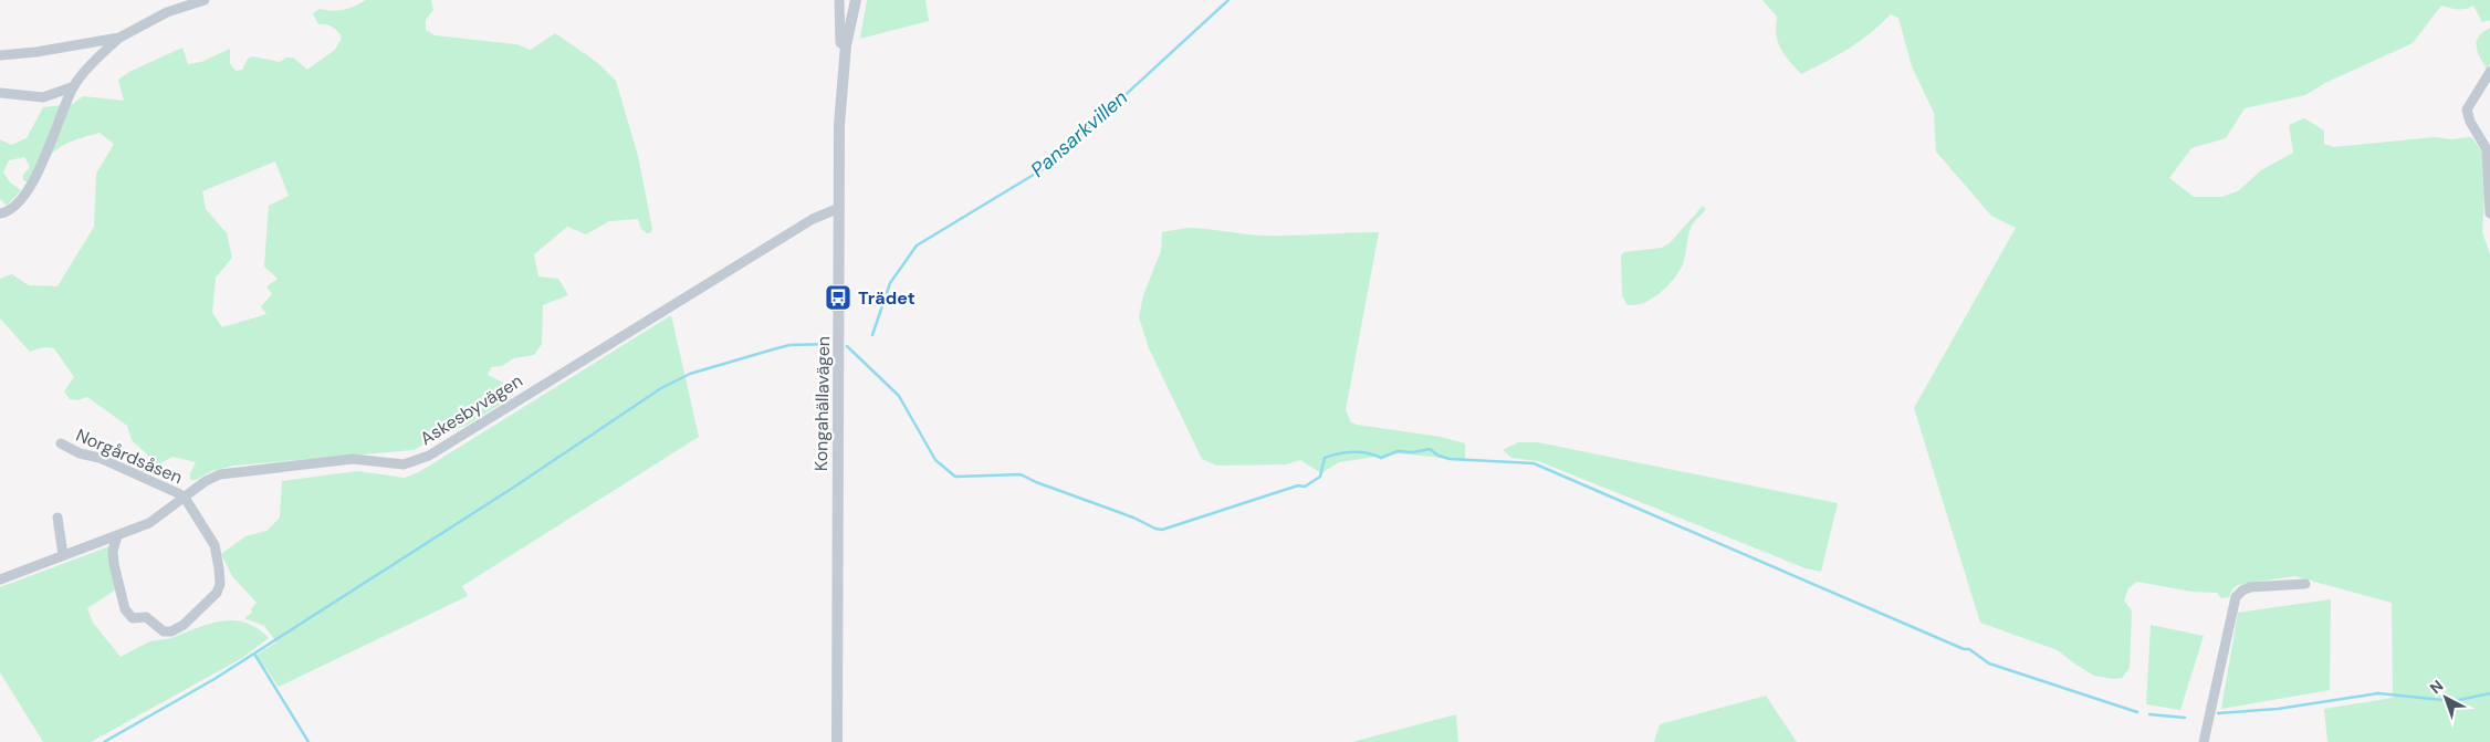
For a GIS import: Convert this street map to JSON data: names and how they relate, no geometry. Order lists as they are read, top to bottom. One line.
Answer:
{"streets":{"street":["Kongahällavägen","Askesbyvägen","Norgårdsåsen"]},"crossings":[["Kongahällavägen","Askesbyvägen"],["Askesbyvägen","Norgårdsåsen"]],"water":["Pansarkvillen"],"places":{"bus stop":["Trädet"]},"north":"top left"}
